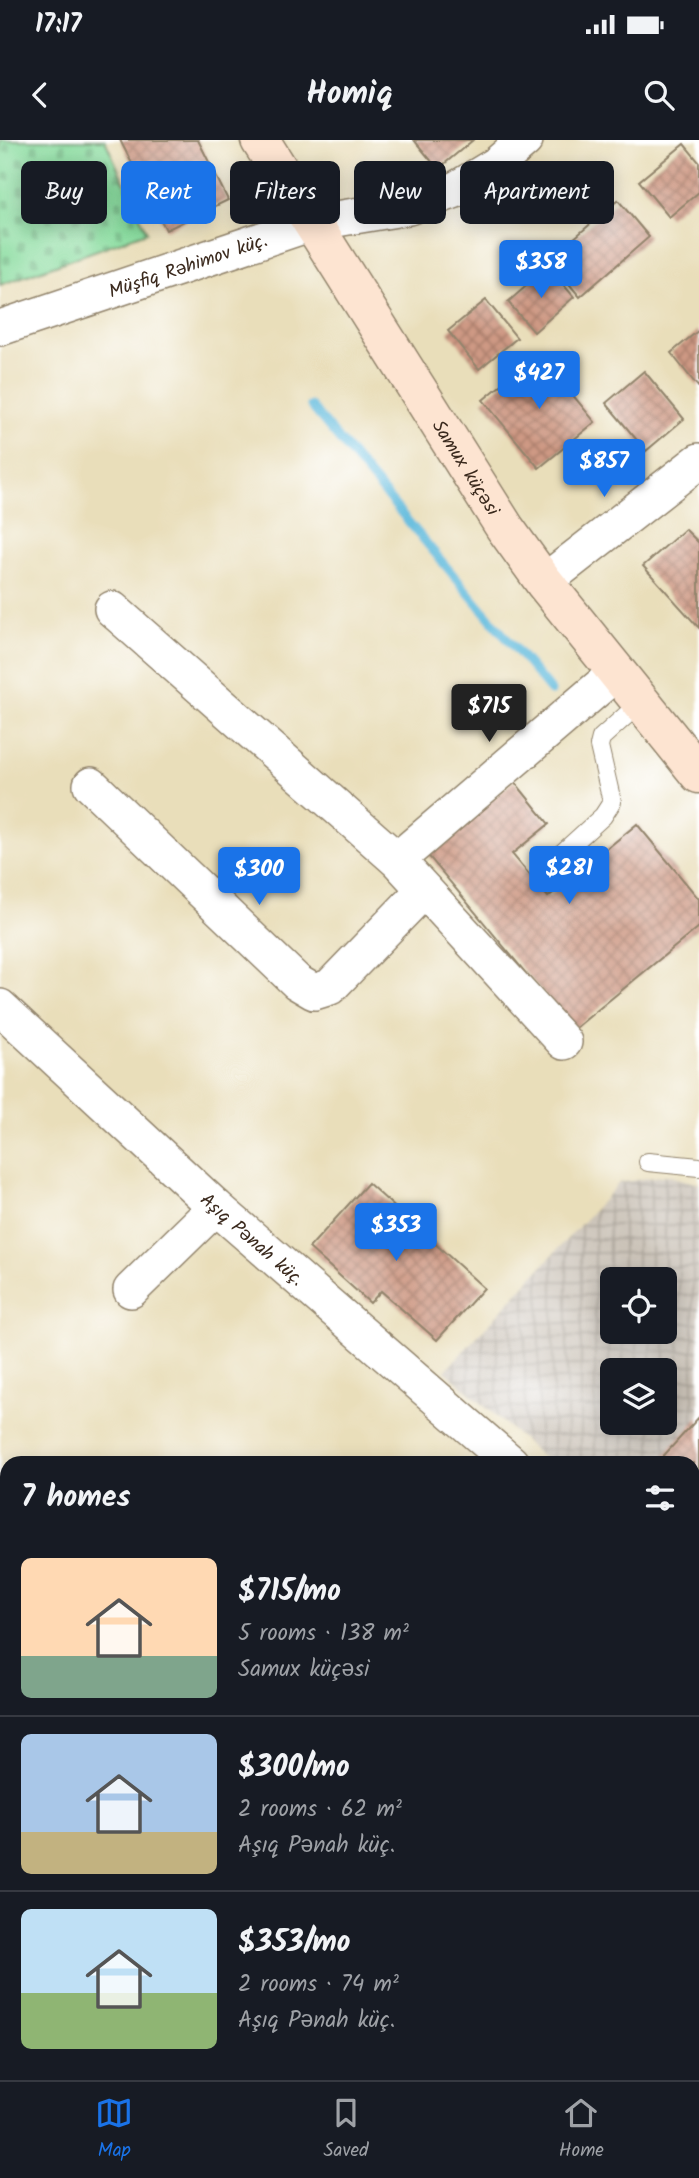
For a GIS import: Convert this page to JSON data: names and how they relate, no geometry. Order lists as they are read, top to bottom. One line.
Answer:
{"streets":{"main road":["Samux küçəsi"],"street":["Müşfiq Rəhimov küç.","Aşıq Pənah küç."]},"page":{"status":"17:17","header":"Homiq","chip":["Buy","Rent","Filters","New","Apartment"],"price":["$358","$427","$857","$715","$281","$300","$353"],"heading":"7 homes","list":[{"name":"$715/mo","note":"5 rooms · 138 m² · Samux küçəsi"},{"name":"$300/mo","note":"2 rooms · 62 m² · Aşıq Pənah küç."},{"name":"$353/mo","note":"2 rooms · 74 m² · Aşıq Pənah küç."}],"tabs":["Map","Saved","Home"]}}
